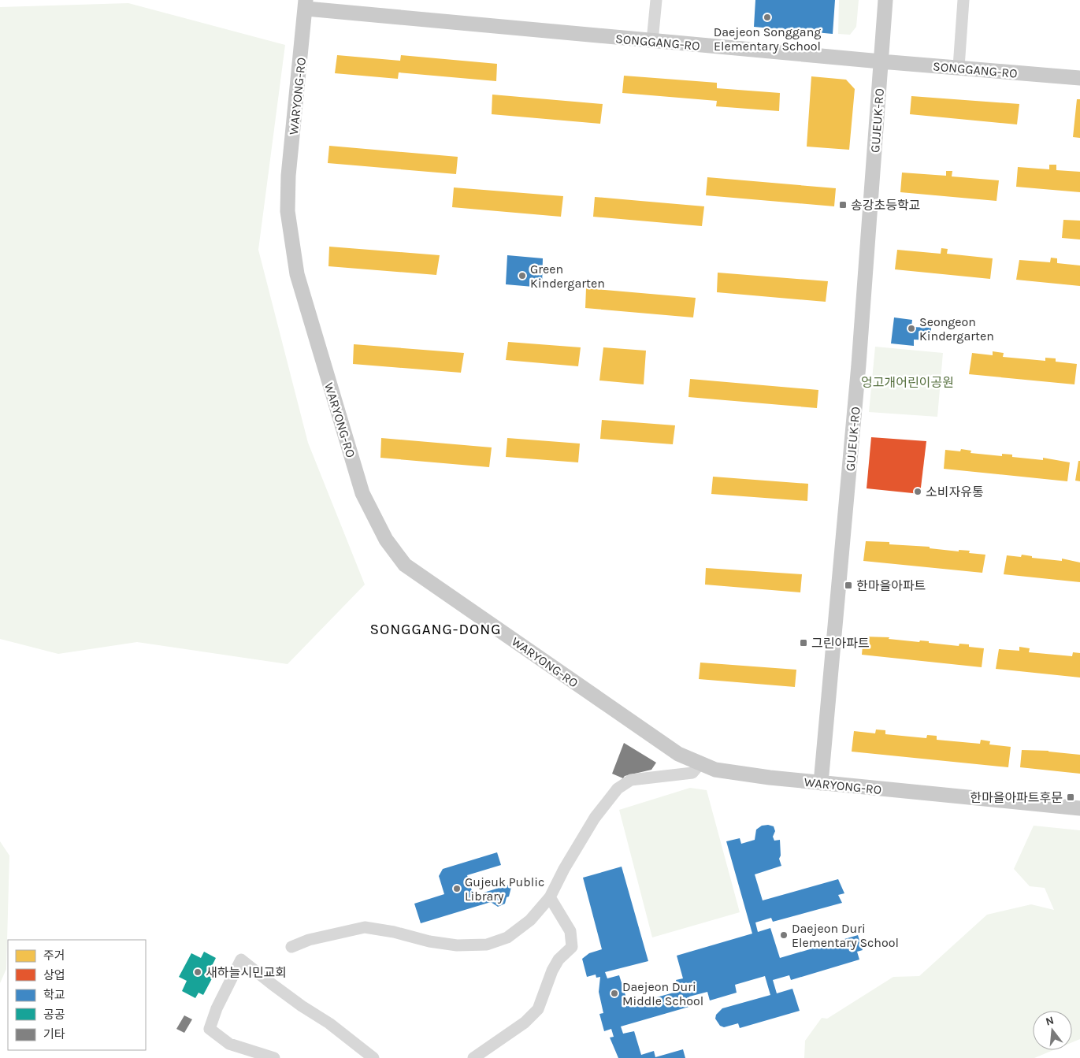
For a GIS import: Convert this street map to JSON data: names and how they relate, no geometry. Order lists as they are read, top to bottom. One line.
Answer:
{"streets":{"main road":["SONGGANG-RO","WARYONG-RO","GUJEUK-RO"]},"crossings":[["SONGGANG-RO","WARYONG-RO"],["SONGGANG-RO","GUJEUK-RO"],["WARYONG-RO","GUJEUK-RO"]],"districts":["SONGGANG-DONG"],"parks":["엉고개어린이공원"],"places":{"other":["Daejeon Songgang Elementary School","Green Kindergarten","Seongeon Kindergarten","소비자유통","Gujeuk Public Library","Daejeon Duri Elementary School","새하늘시민교회","Daejeon Duri Middle School"],"transit":["송강초등학교","한마을아파트","그린아파트","한마을아파트후문"]},"legend":["주거","상업","학교","공공","기타"],"north":"top"}
